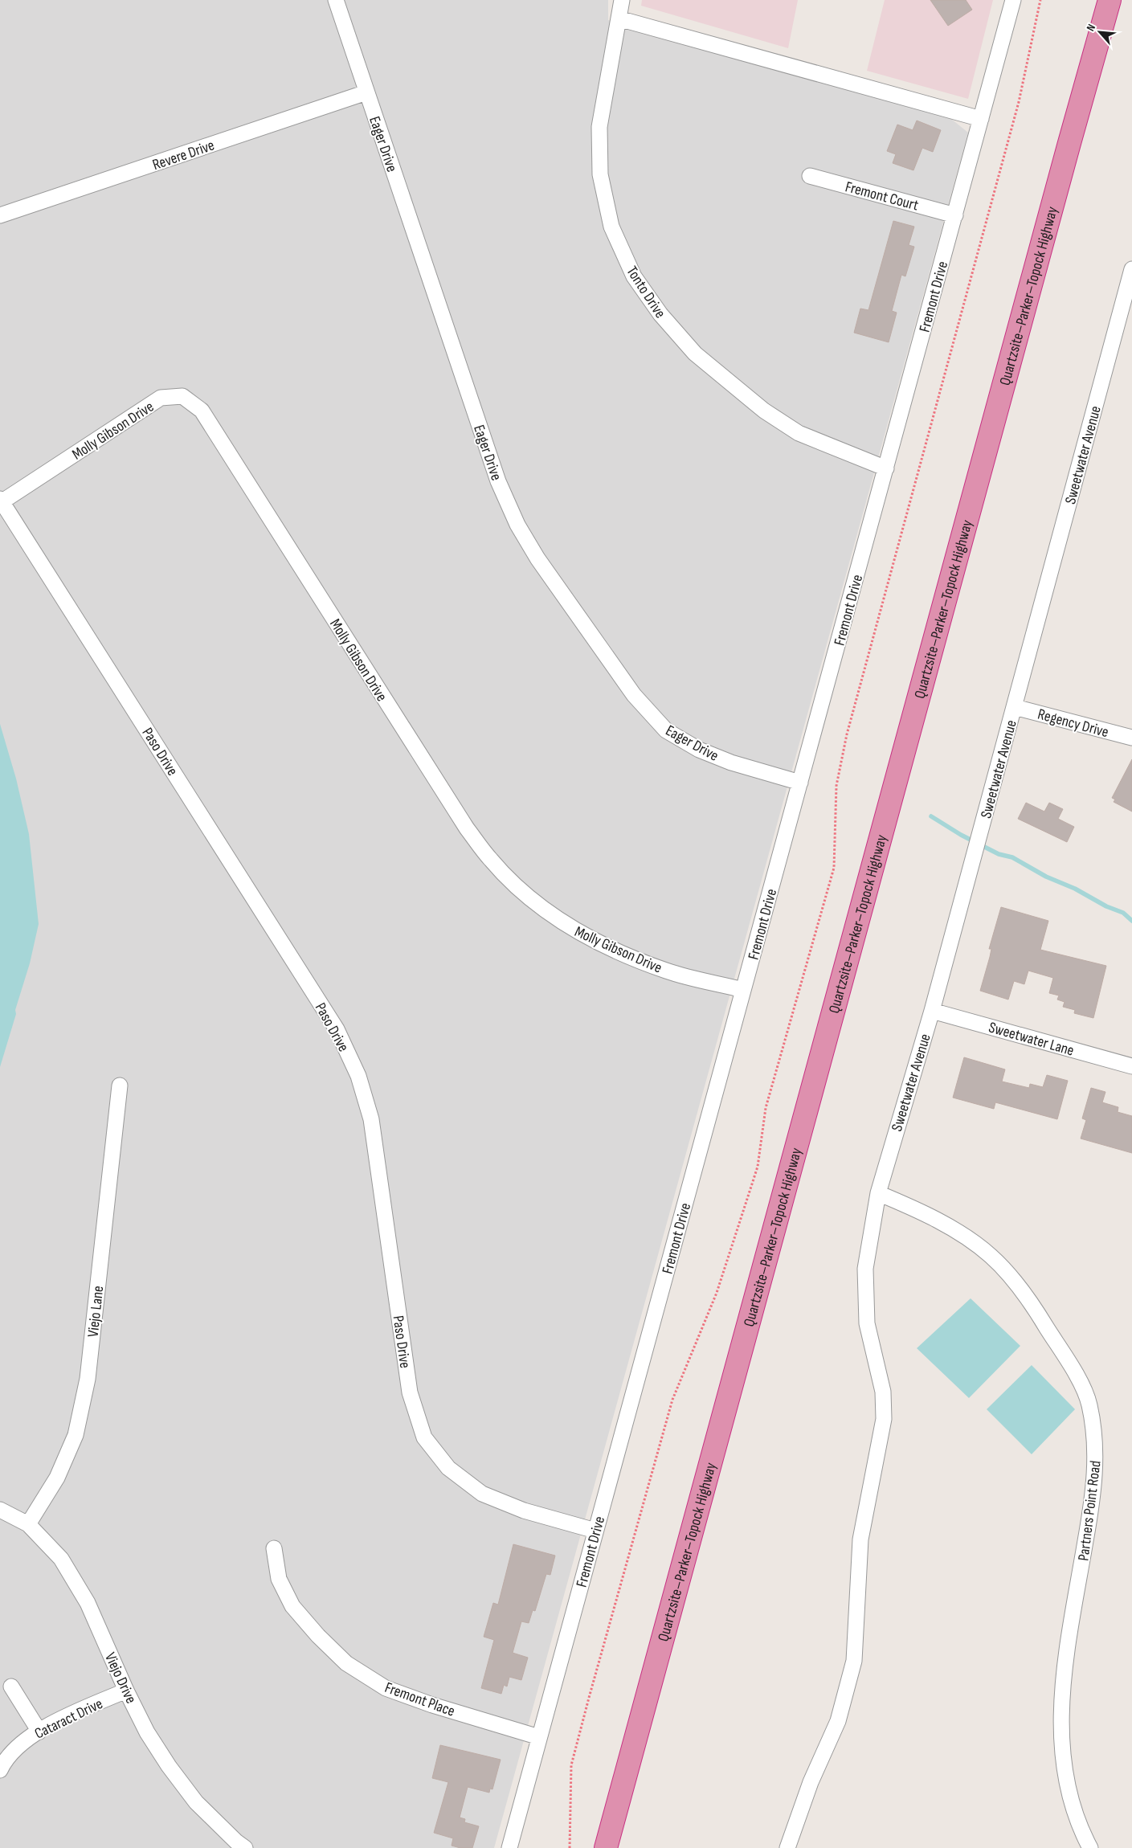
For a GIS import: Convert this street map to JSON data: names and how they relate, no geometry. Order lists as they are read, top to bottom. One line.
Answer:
{"streets":{"highway":["Quartzsite–Parker–Topock Highway"],"street":["Eager Drive","Revere Drive","Fremont Court","Tonto Drive","Fremont Drive","Molly Gibson Drive","Sweetwater Avenue","Regency Drive","Paso Drive","Sweetwater Lane","Viejo Lane","Partners Point Road","Viejo Drive","Fremont Place","Cataract Drive"]},"crossings":[["Eager Drive","Revere Drive"],["Eager Drive","Fremont Drive"],["Fremont Court","Fremont Drive"],["Tonto Drive","Fremont Drive"],["Fremont Drive","Molly Gibson Drive"],["Fremont Drive","Paso Drive"],["Fremont Drive","Fremont Place"],["Molly Gibson Drive","Paso Drive"],["Sweetwater Avenue","Regency Drive"],["Sweetwater Avenue","Sweetwater Lane"],["Sweetwater Avenue","Partners Point Road"],["Viejo Lane","Viejo Drive"],["Viejo Drive","Cataract Drive"]],"north":"top left"}
